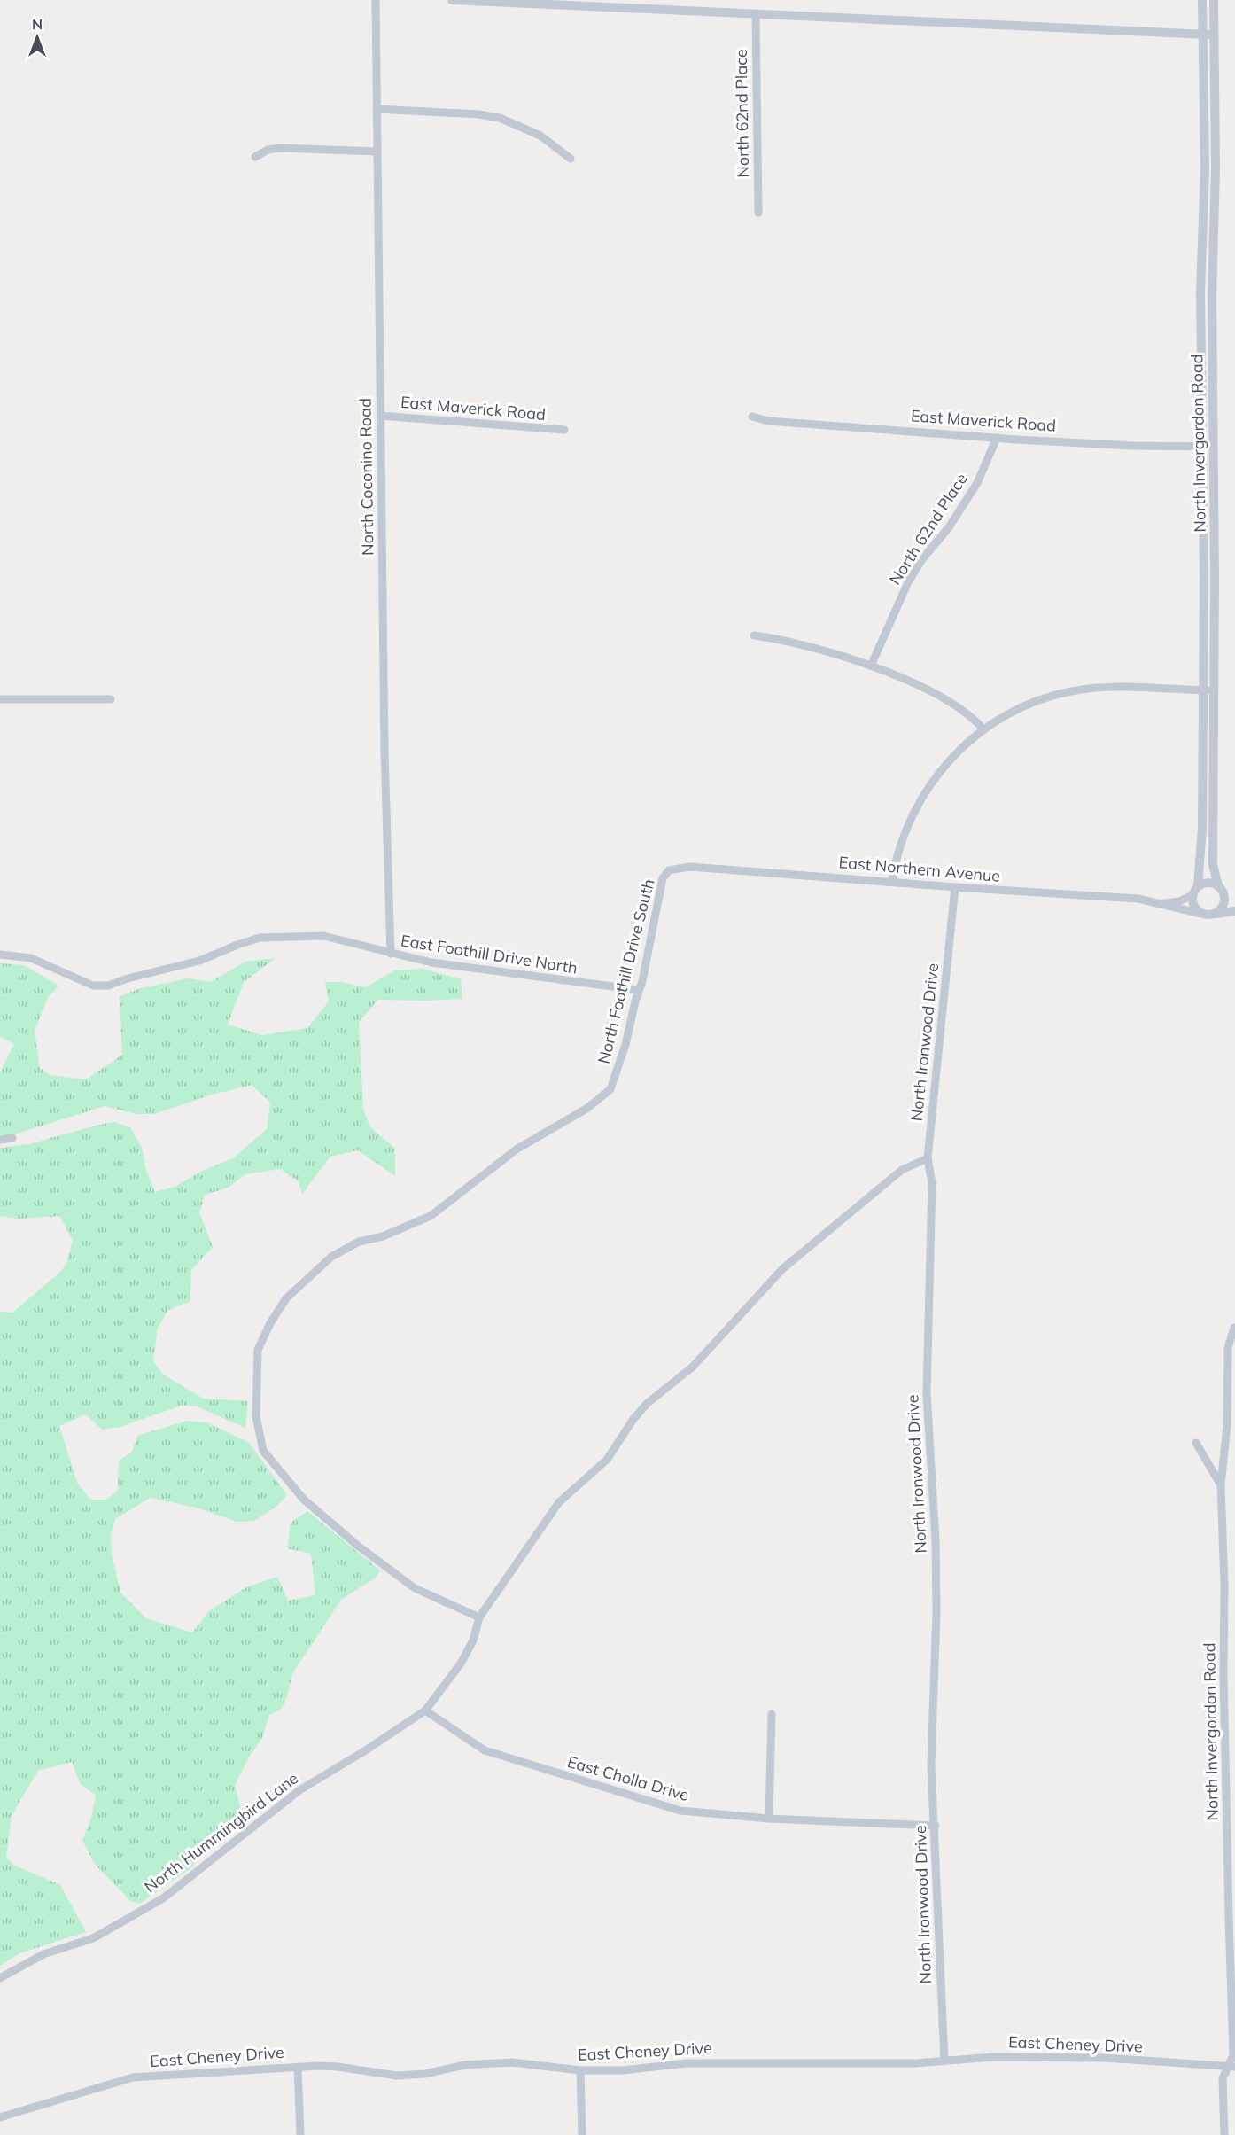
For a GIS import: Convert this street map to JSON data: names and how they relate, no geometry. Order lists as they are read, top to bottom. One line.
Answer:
{"streets":{"street":["North 62nd Place","East Maverick Road","North Invergordon Road","North Coconino Road","East Northern Avenue","East Foothill Drive North","North Foothill Drive South","North Ironwood Drive","East Cholla Drive","North Hummingbird Lane","East Cheney Drive"]},"crossings":[["North 62nd Place","East Maverick Road"],["East Maverick Road","North Invergordon Road"],["East Maverick Road","North Coconino Road"],["North Invergordon Road","East Northern Avenue"],["North Invergordon Road","East Cheney Drive"],["North Coconino Road","East Foothill Drive North"],["East Northern Avenue","North Foothill Drive South"],["East Northern Avenue","North Ironwood Drive"],["East Foothill Drive North","North Foothill Drive South"],["North Foothill Drive South","North Hummingbird Lane"],["North Ironwood Drive","East Cholla Drive"],["North Ironwood Drive","East Cheney Drive"],["East Cholla Drive","North Hummingbird Lane"]],"north":"top"}
